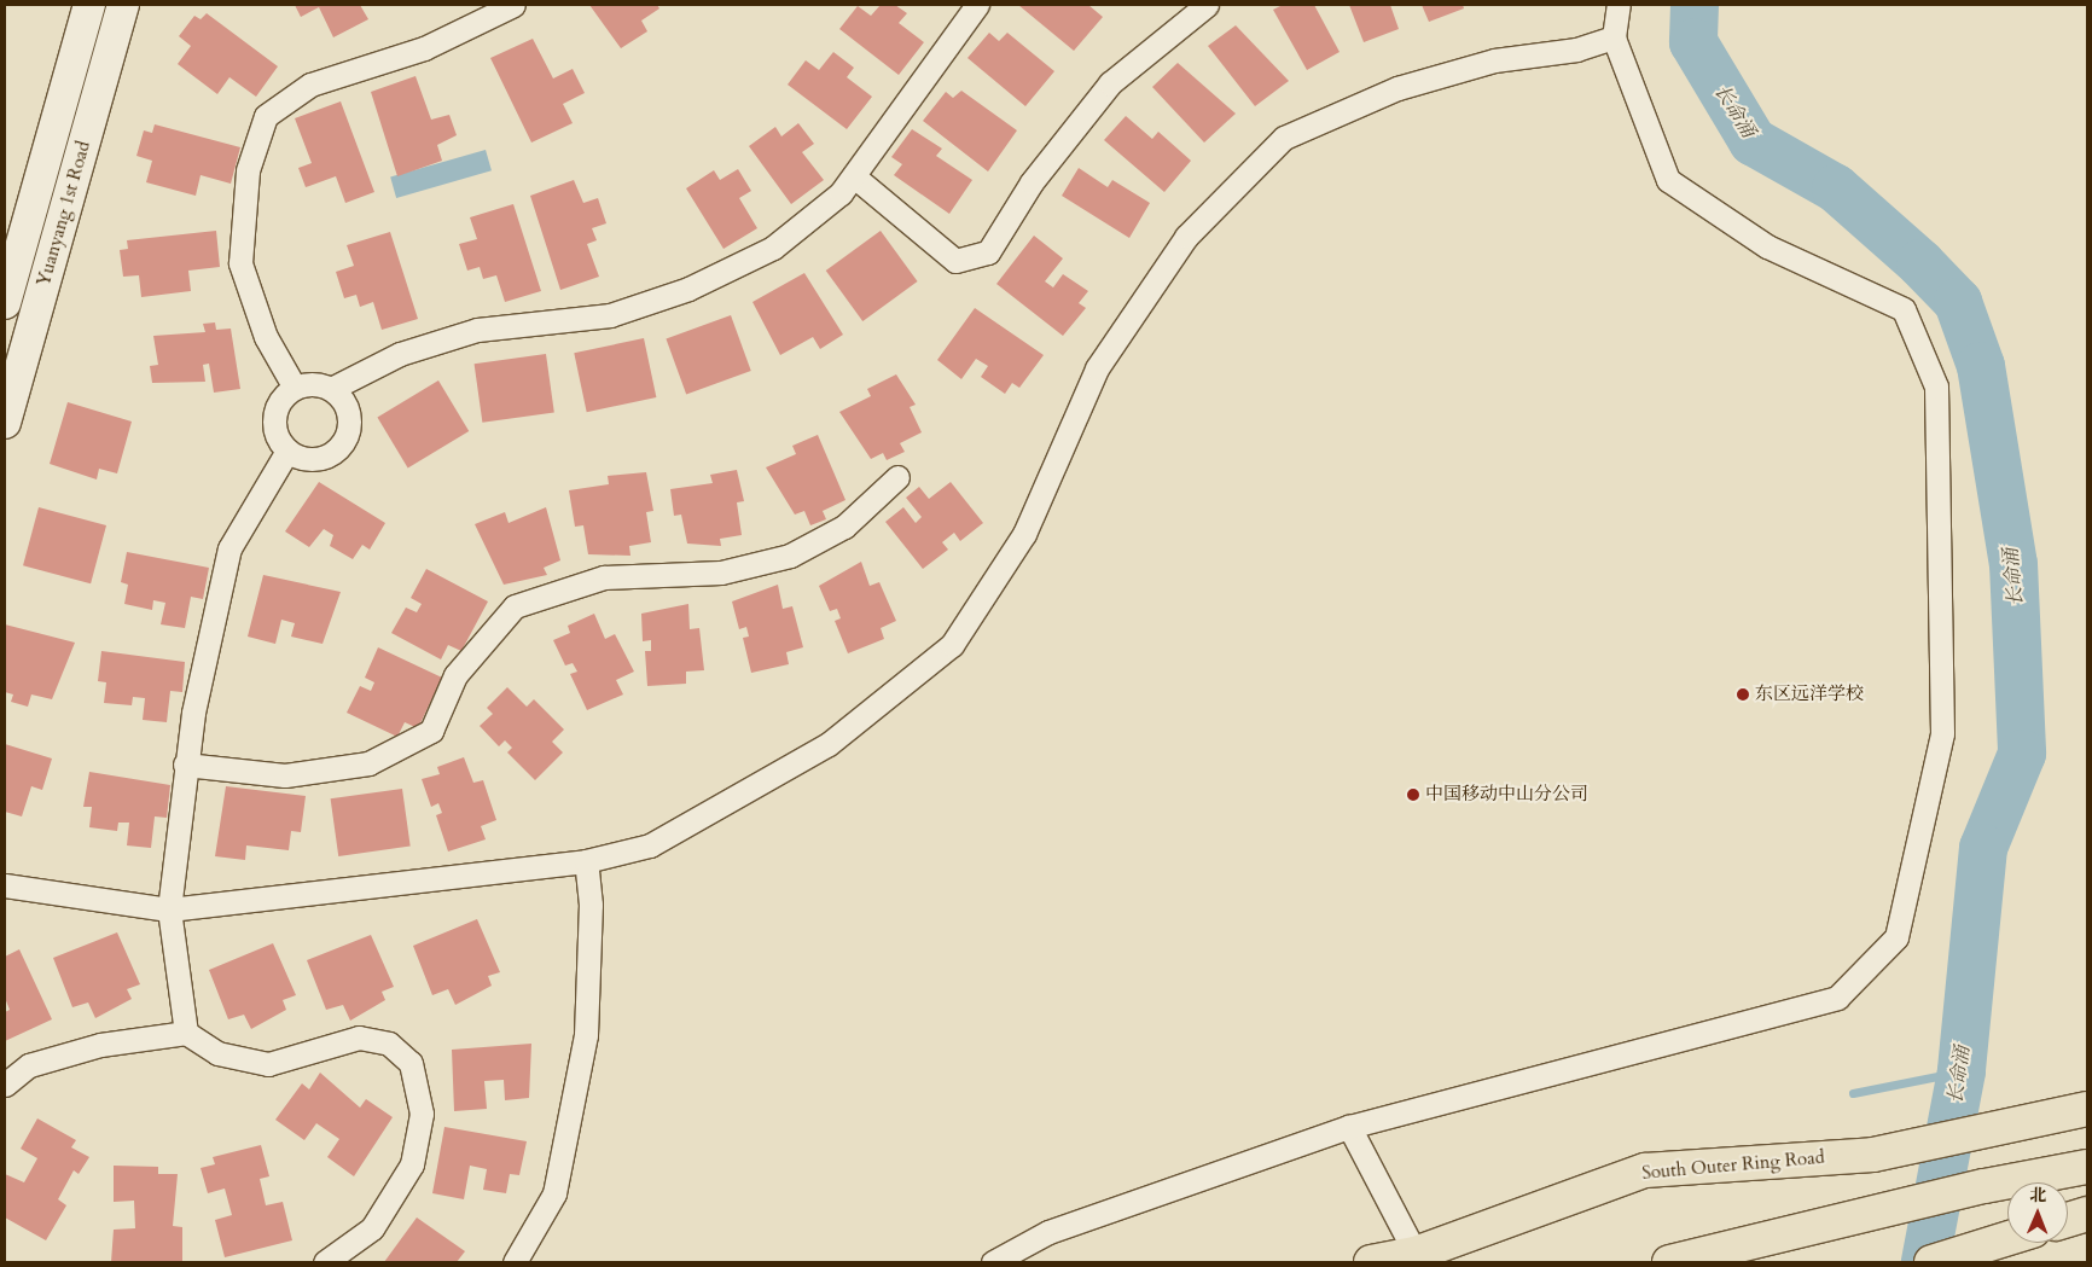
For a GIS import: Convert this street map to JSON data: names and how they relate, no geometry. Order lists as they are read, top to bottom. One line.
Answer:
{"streets":{"highway":["South Outer Ring Road"],"street":["Yuanyang 1st Road"]},"water":["长命涌"],"places":["东区远洋学校","中国移动中山分公司"],"north":"top"}
